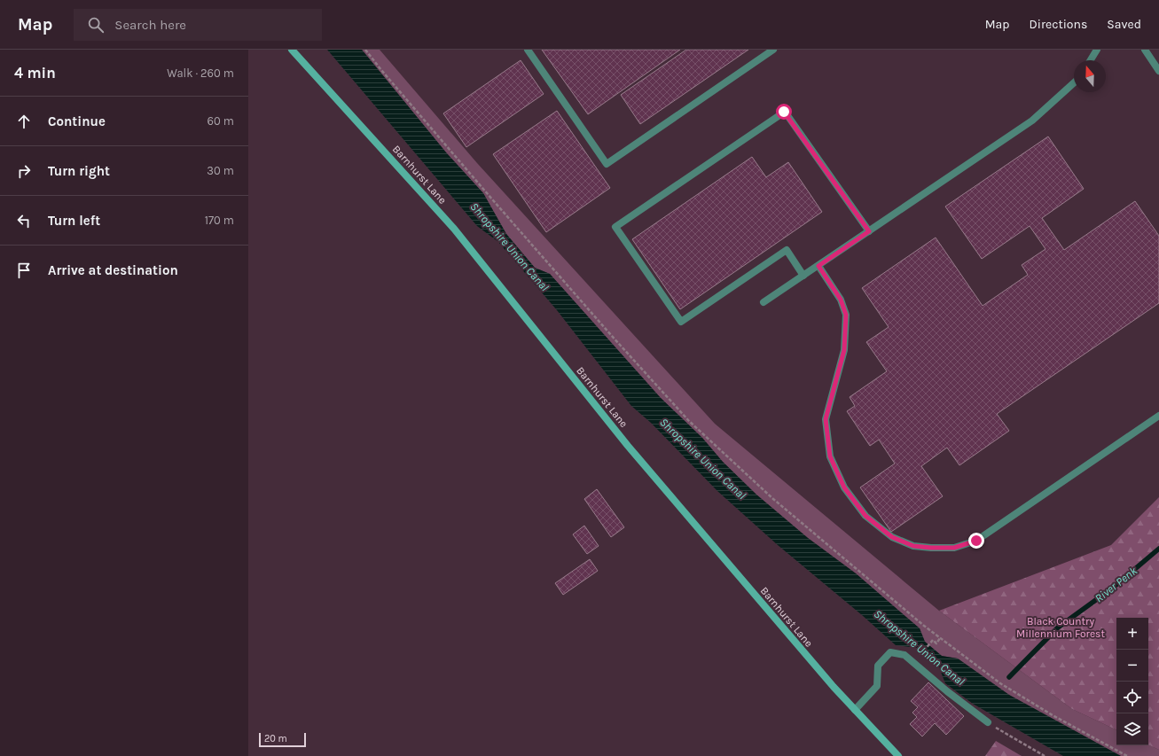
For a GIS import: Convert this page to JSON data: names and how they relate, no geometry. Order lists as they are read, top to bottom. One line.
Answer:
{"streets":{"street":["Barnhurst Lane"]},"water":["Shropshire Union Canal","River Penk"],"parks":["Black Country Millennium Forest"],"scale_bar":"20 m","north":"top","page":{"header":"Map","search":"Search here","nav":["Map","Directions","Saved"],"heading":["4 min","Walk · 260 m"],"list":[["Continue","60 m"],["Turn right","30 m"],["Turn left","170 m"],"Arrive at destination"],"map_buttons":["+","−"],"scale":"20 m"}}
